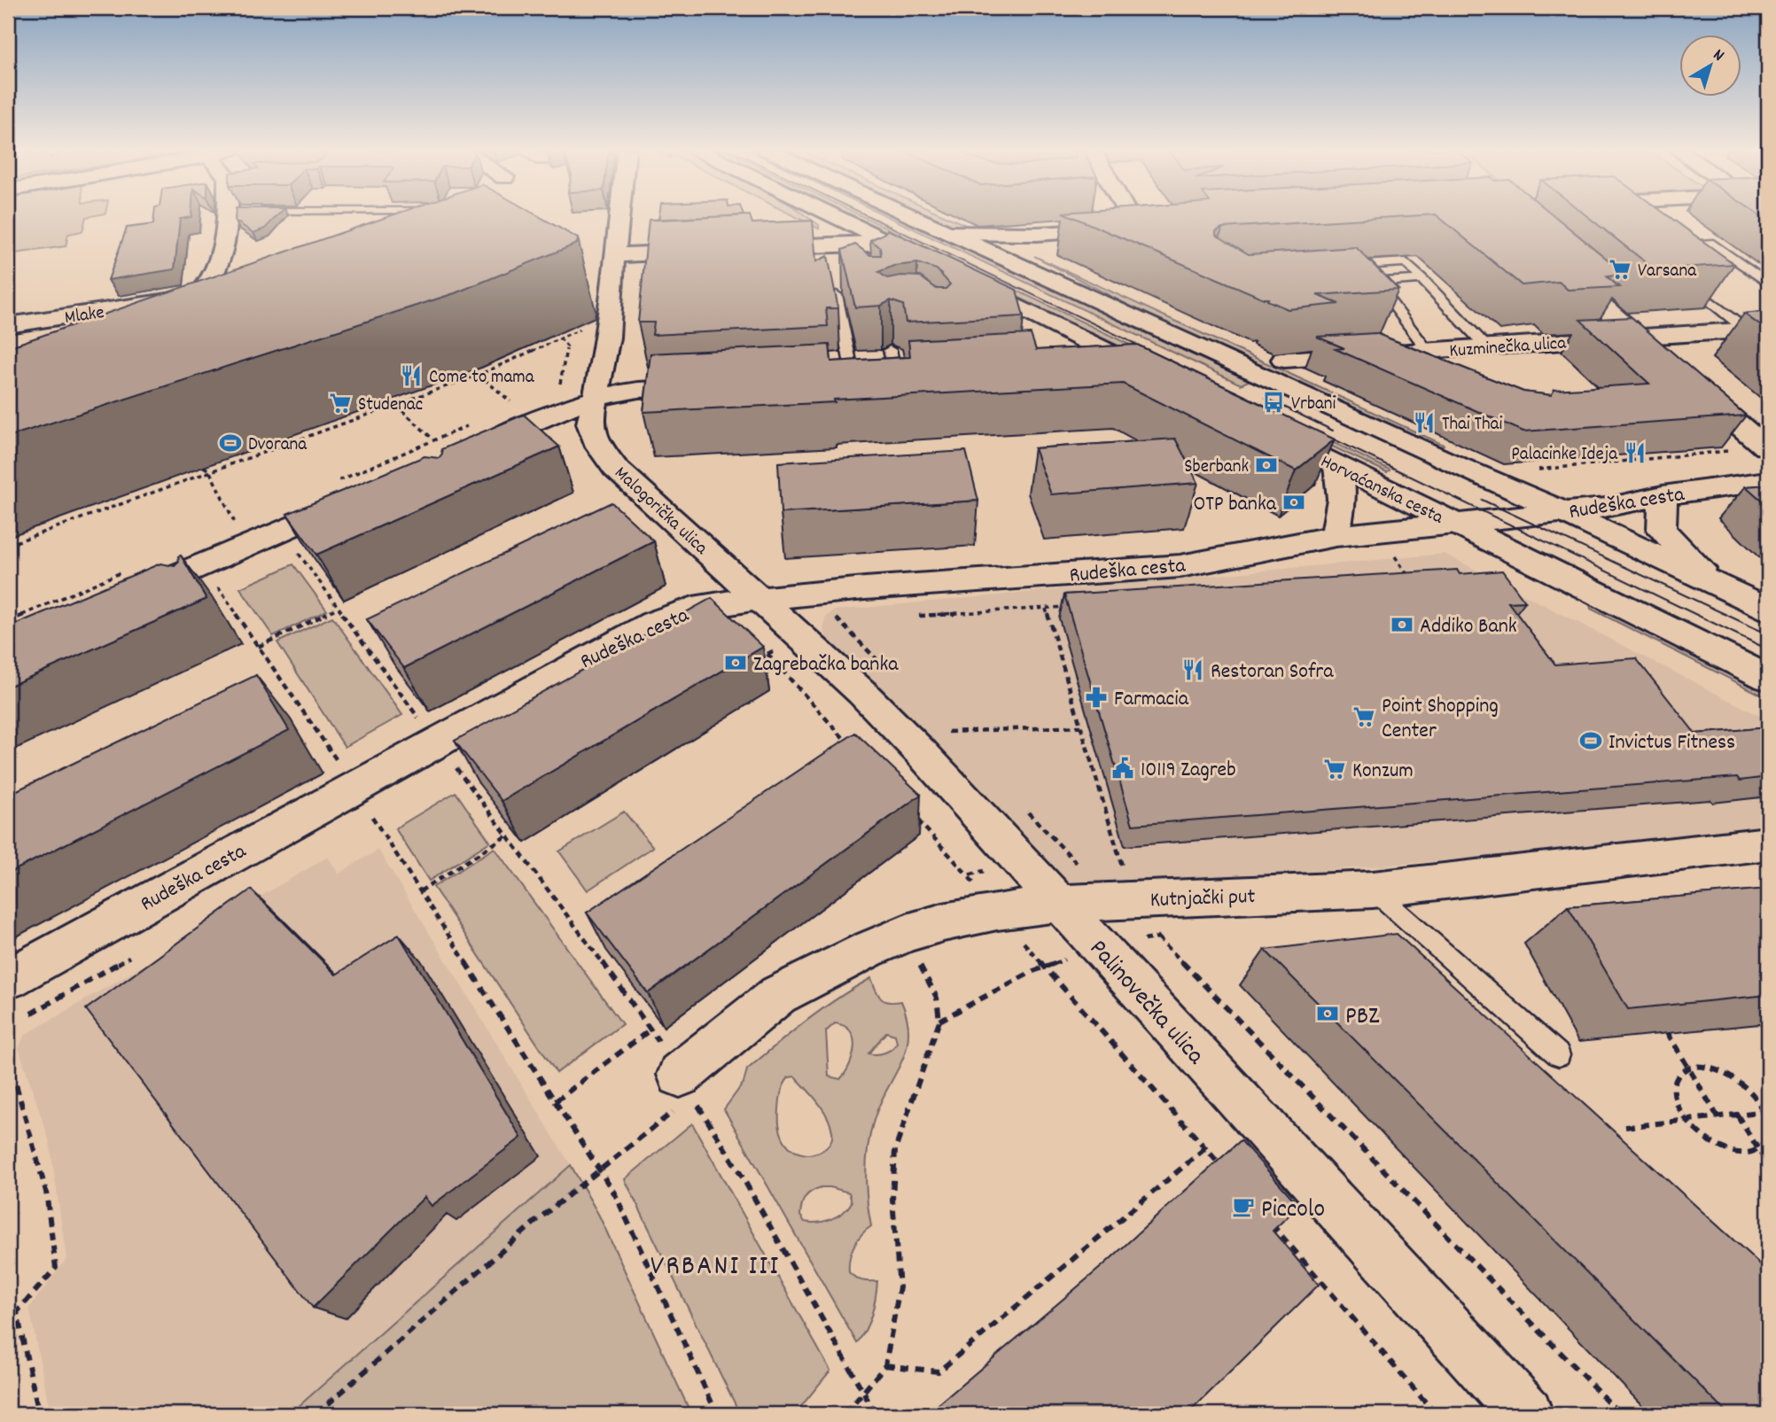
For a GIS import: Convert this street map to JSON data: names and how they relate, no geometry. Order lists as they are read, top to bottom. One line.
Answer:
{"streets":{"street":["Mlake","Kuzminečka ulica","Horvaćanska cesta","Rudeška cesta","Malogorička ulica","Kutnjački put","Palinovečka ulica"]},"crossings":[["Horvaćanska cesta","Rudeška cesta"],["Rudeška cesta","Malogorička ulica"],["Rudeška cesta","Palinovečka ulica"],["Malogorička ulica","Palinovečka ulica"],["Kutnjački put","Palinovečka ulica"]],"districts":["VRBANI III"],"places":{"supermarket":["Varsana","Studenac","Point Shopping Center","Konzum"],"restaurant":["Come to mama","Thai Thai","Palacinke Ideja","Restoran Sofra"],"bus stop":["Vrbani"],"sports":["Dvorana","Invictus Fitness"],"bank":["Sberbank","OTP banka","Addiko Bank","Zagrebačka banka","PBZ"],"pharmacy":["Farmacia"],"public building":["10119 Zagreb"],"cafe":["Piccolo"]},"north":"top right"}
